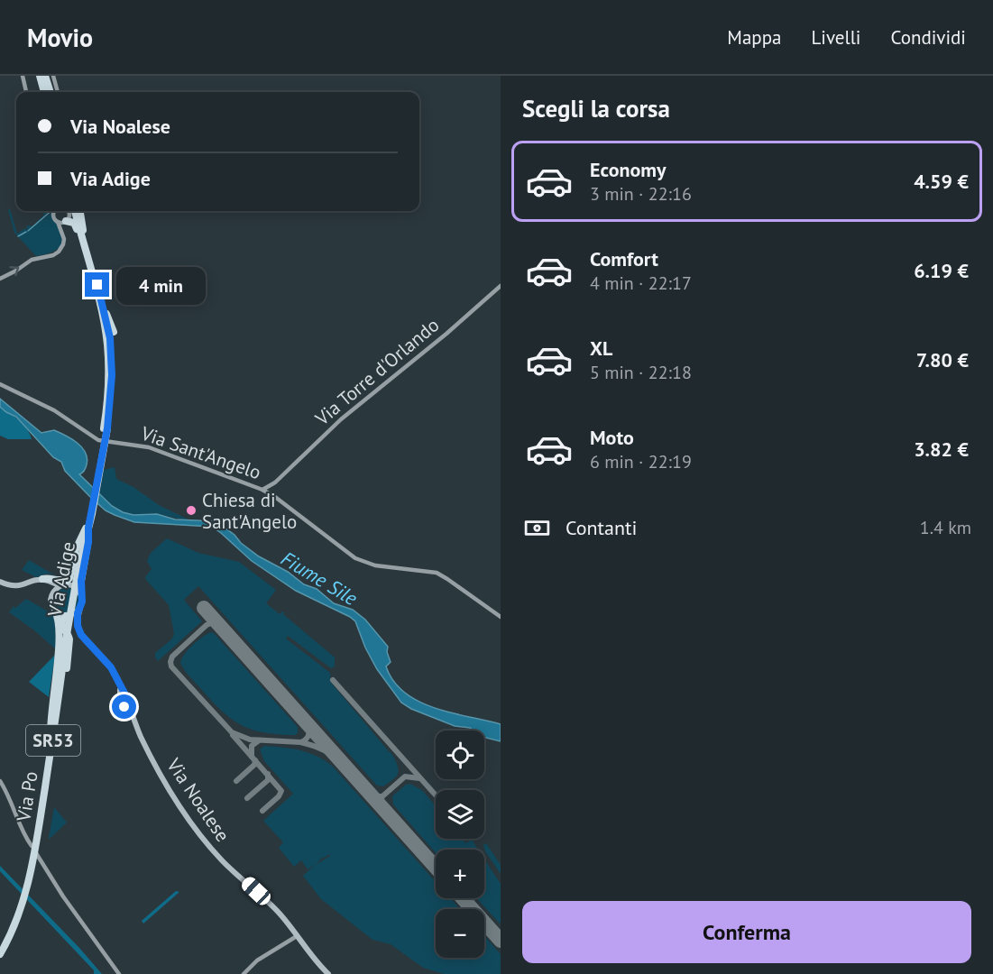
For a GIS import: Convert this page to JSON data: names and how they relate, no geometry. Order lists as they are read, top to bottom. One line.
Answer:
{"streets":{"highway":["Via Adige","SR53","Via Po"],"main road":["Via Noalese"],"street":["Via Torre d'Orlando","Via Sant'Angelo"]},"crossings":[["Via Torre d'Orlando","Via Sant'Angelo"],["Via Adige","Via Po"]],"water":["Fiume Sile"],"places":["Chiesa di Sant'Angelo"],"page":{"header":"Movio","nav":["Mappa","Livelli","Condividi"],"heading":"Scegli la corsa","banner":["Via Noalese","Via Adige"],"list":[{"name":"Economy","note":"3 min · 22:16","value":"4.59 €"},{"name":"Comfort","note":"4 min · 22:17","value":"6.19 €"},{"name":"XL","note":"5 min · 22:18","value":"7.80 €"},{"name":"Moto","note":"6 min · 22:19","value":"3.82 €"}],"bubble":"4 min","pay":["Contanti","1.4 km"],"map_buttons":["+","−"],"buttons":"Conferma"}}
